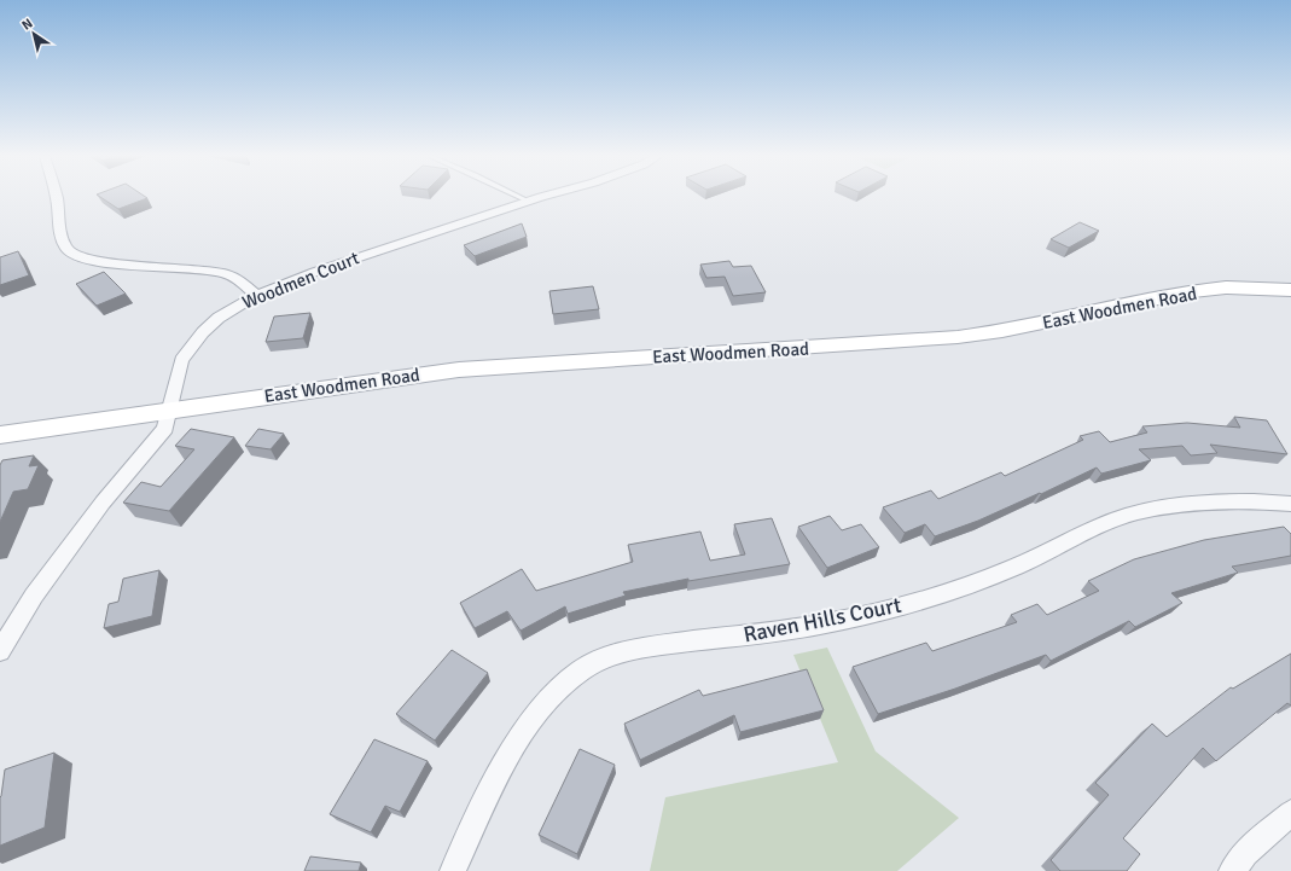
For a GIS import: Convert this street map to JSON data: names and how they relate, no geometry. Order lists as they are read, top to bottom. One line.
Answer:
{"streets":{"main road":["East Woodmen Road"],"street":["Woodmen Court","Raven Hills Court"]},"crossings":[["Woodmen Court","East Woodmen Road"]],"north":"top left"}
